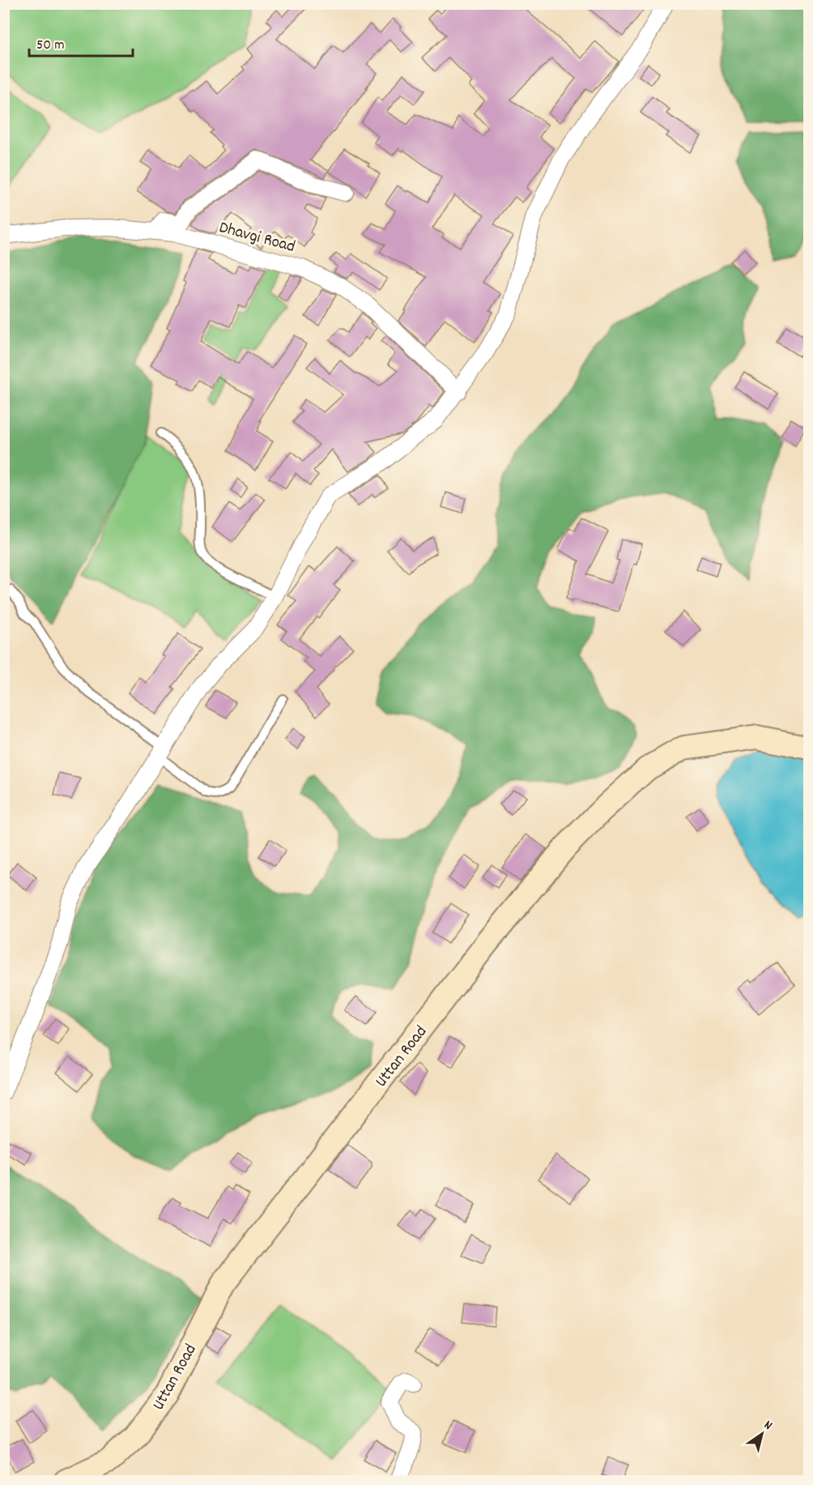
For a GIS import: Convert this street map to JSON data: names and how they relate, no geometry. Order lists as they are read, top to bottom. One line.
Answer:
{"streets":{"main road":["Uttan Road"],"street":["Dhavgi Road"]},"scale_bar":"50 m","north":"top right"}
